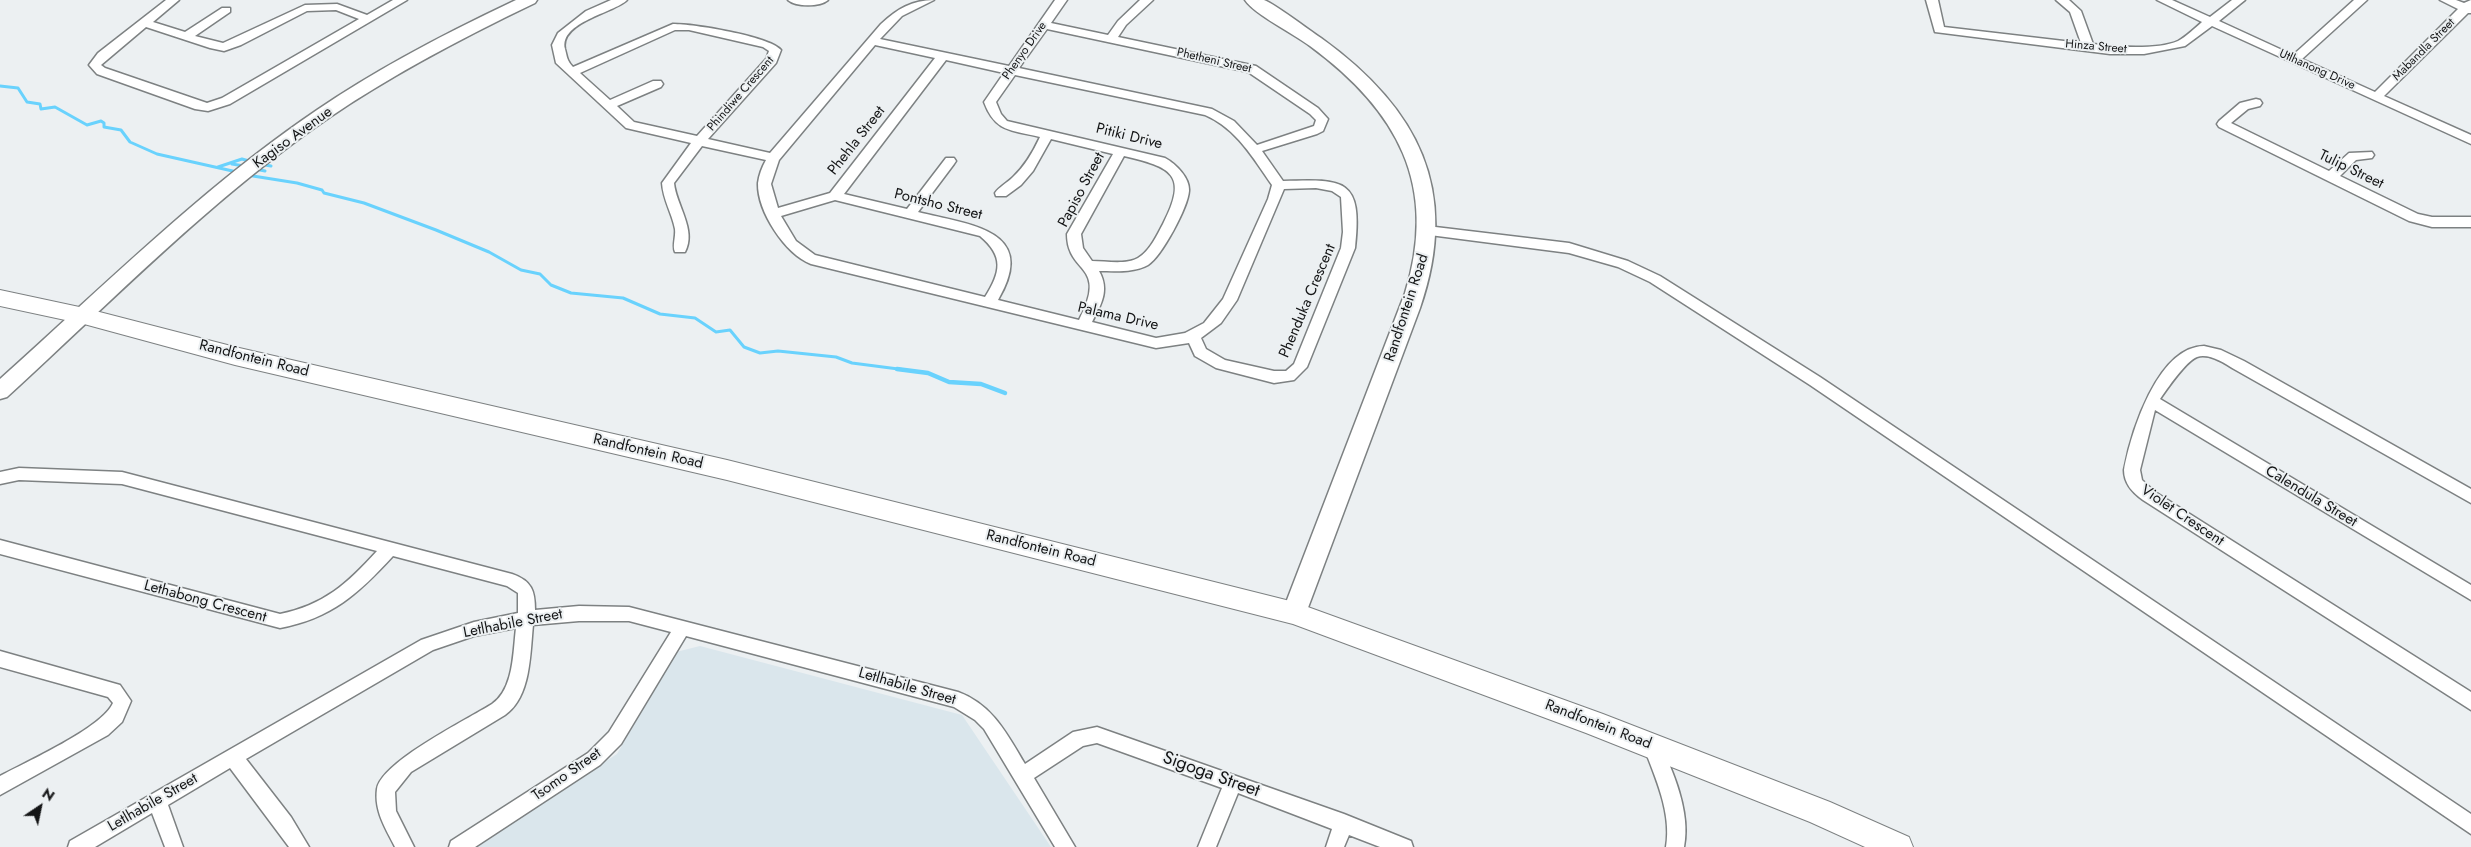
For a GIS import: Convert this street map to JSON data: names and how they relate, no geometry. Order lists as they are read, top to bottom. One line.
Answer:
{"streets":{"main road":["Randfontein Road"],"street":["Hinza Street","Mabandla Street","Phenyo Drive","Phetheni Street","Utlhanong Drive","Phindiwe Crescent","Pitiki Drive","Kagiso Avenue","Phehla Street","Tulip Street","Papiso Street","Pontsho Street","Phenduka Crescent","Palama Drive","Calendula Street","Violet Crescent","Lethabong Crescent","Letlhabile Street","Tsomo Street","Sigoga Street"]},"crossings":[["Hinza Street","Utlhanong Drive"],["Mabandla Street","Utlhanong Drive"],["Phenyo Drive","Phetheni Street"],["Phenyo Drive","Pitiki Drive"],["Pitiki Drive","Papiso Street"],["Kagiso Avenue","Randfontein Road"],["Phehla Street","Pontsho Street"],["Phehla Street","Palama Drive"],["Papiso Street","Palama Drive"],["Pontsho Street","Palama Drive"],["Phenduka Crescent","Palama Drive"],["Calendula Street","Violet Crescent"],["Letlhabile Street","Tsomo Street"],["Letlhabile Street","Sigoga Street"]],"north":"top right"}
